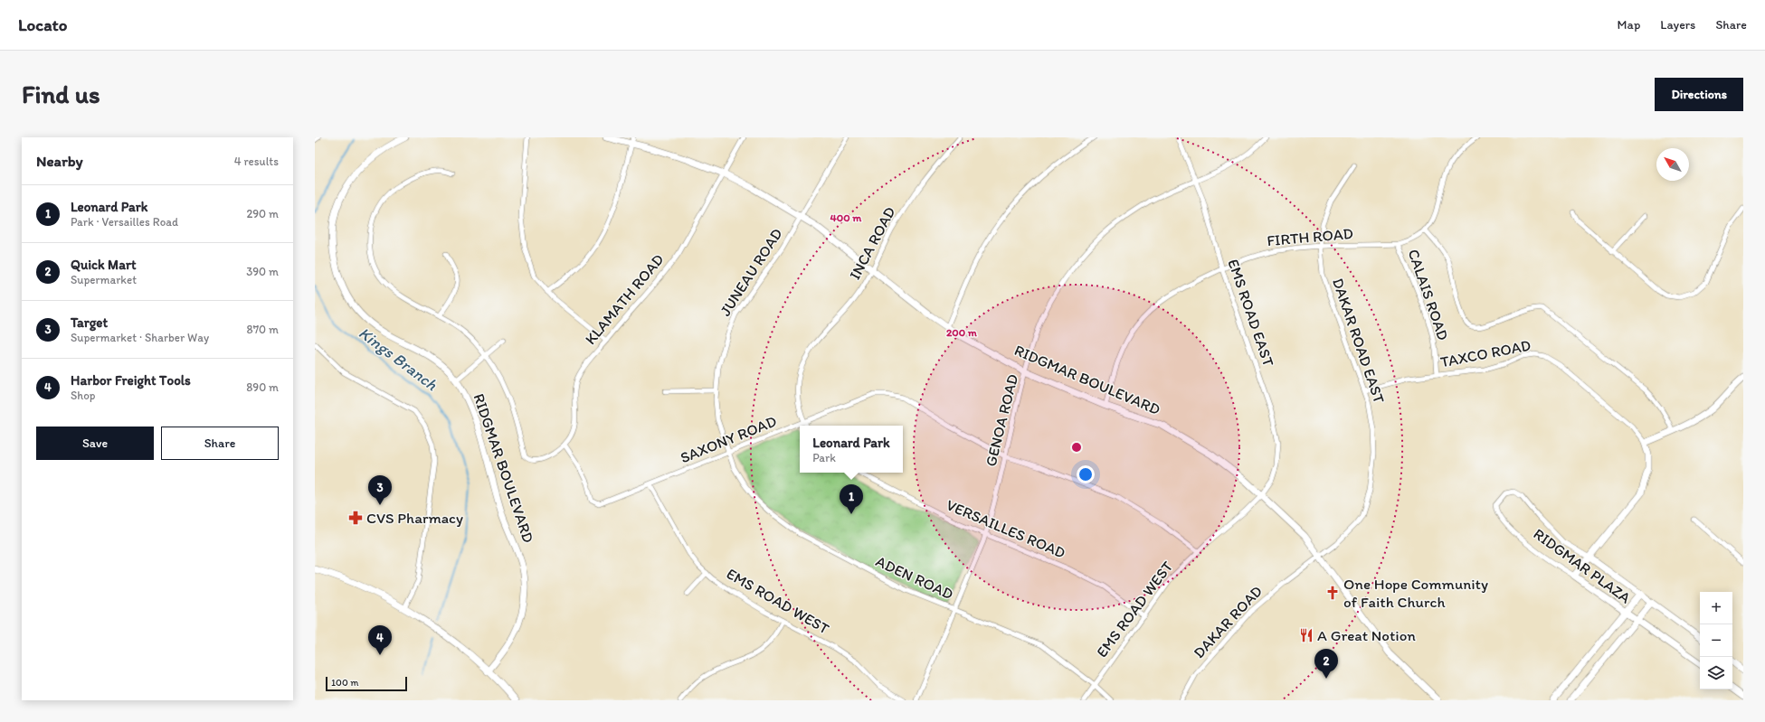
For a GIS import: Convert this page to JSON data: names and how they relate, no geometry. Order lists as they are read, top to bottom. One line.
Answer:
{"streets":{"street":["FIRTH ROAD","INCA ROAD","JUNEAU ROAD","CALAIS ROAD","KLAMATH ROAD","EMS ROAD EAST","DAKAR ROAD EAST","TAXCO ROAD","RIDGMAR BOULEVARD","GENOA ROAD","SAXONY ROAD","VERSAILLES ROAD","RIDGMAR PLAZA","ADEN ROAD","EMS ROAD WEST","DAKAR ROAD"]},"crossings":[["FIRTH ROAD","CALAIS ROAD"],["FIRTH ROAD","EMS ROAD EAST"],["FIRTH ROAD","DAKAR ROAD EAST"],["FIRTH ROAD","RIDGMAR BOULEVARD"],["INCA ROAD","RIDGMAR BOULEVARD"],["INCA ROAD","SAXONY ROAD"],["JUNEAU ROAD","RIDGMAR BOULEVARD"],["JUNEAU ROAD","SAXONY ROAD"],["JUNEAU ROAD","ADEN ROAD"],["CALAIS ROAD","TAXCO ROAD"],["KLAMATH ROAD","RIDGMAR BOULEVARD"],["KLAMATH ROAD","SAXONY ROAD"],["EMS ROAD EAST","RIDGMAR BOULEVARD"],["EMS ROAD EAST","GENOA ROAD"],["EMS ROAD EAST","EMS ROAD WEST"],["DAKAR ROAD EAST","TAXCO ROAD"],["DAKAR ROAD EAST","RIDGMAR BOULEVARD"],["DAKAR ROAD EAST","DAKAR ROAD"],["RIDGMAR BOULEVARD","GENOA ROAD"],["RIDGMAR BOULEVARD","EMS ROAD WEST"],["RIDGMAR BOULEVARD","DAKAR ROAD"],["GENOA ROAD","SAXONY ROAD"],["GENOA ROAD","VERSAILLES ROAD"],["GENOA ROAD","ADEN ROAD"],["SAXONY ROAD","ADEN ROAD"],["SAXONY ROAD","EMS ROAD WEST"],["VERSAILLES ROAD","EMS ROAD WEST"],["ADEN ROAD","EMS ROAD WEST"]],"water":["Kings Branch"],"places":{"pharmacy":["CVS Pharmacy"],"church":["One Hope Community of Faith Church"],"restaurant":["A Great Notion"]},"scale_bar":"100 m","north":"top left","page":{"header":"Locato","nav":["Map","Layers","Share"],"buttons":["Directions",["Save","Share"]],"title":"Find us","heading":["Nearby","4 results"],"list":[{"mark":"1","name":"Leonard Park","note":"Park · Versailles Road","value":"290 m"},{"mark":"2","name":"Quick Mart","note":"Supermarket","value":"390 m"},{"mark":"3","name":"Target","note":"Supermarket · Sharber Way","value":"870 m"},{"mark":"4","name":"Harbor Freight Tools","note":"Shop","value":"890 m"}],"popup":["Leonard Park","Park"],"pins":["3","1","4","2"],"map_buttons":["+","−"],"scale":"100 m"},"rings":["400 m","200 m"]}
